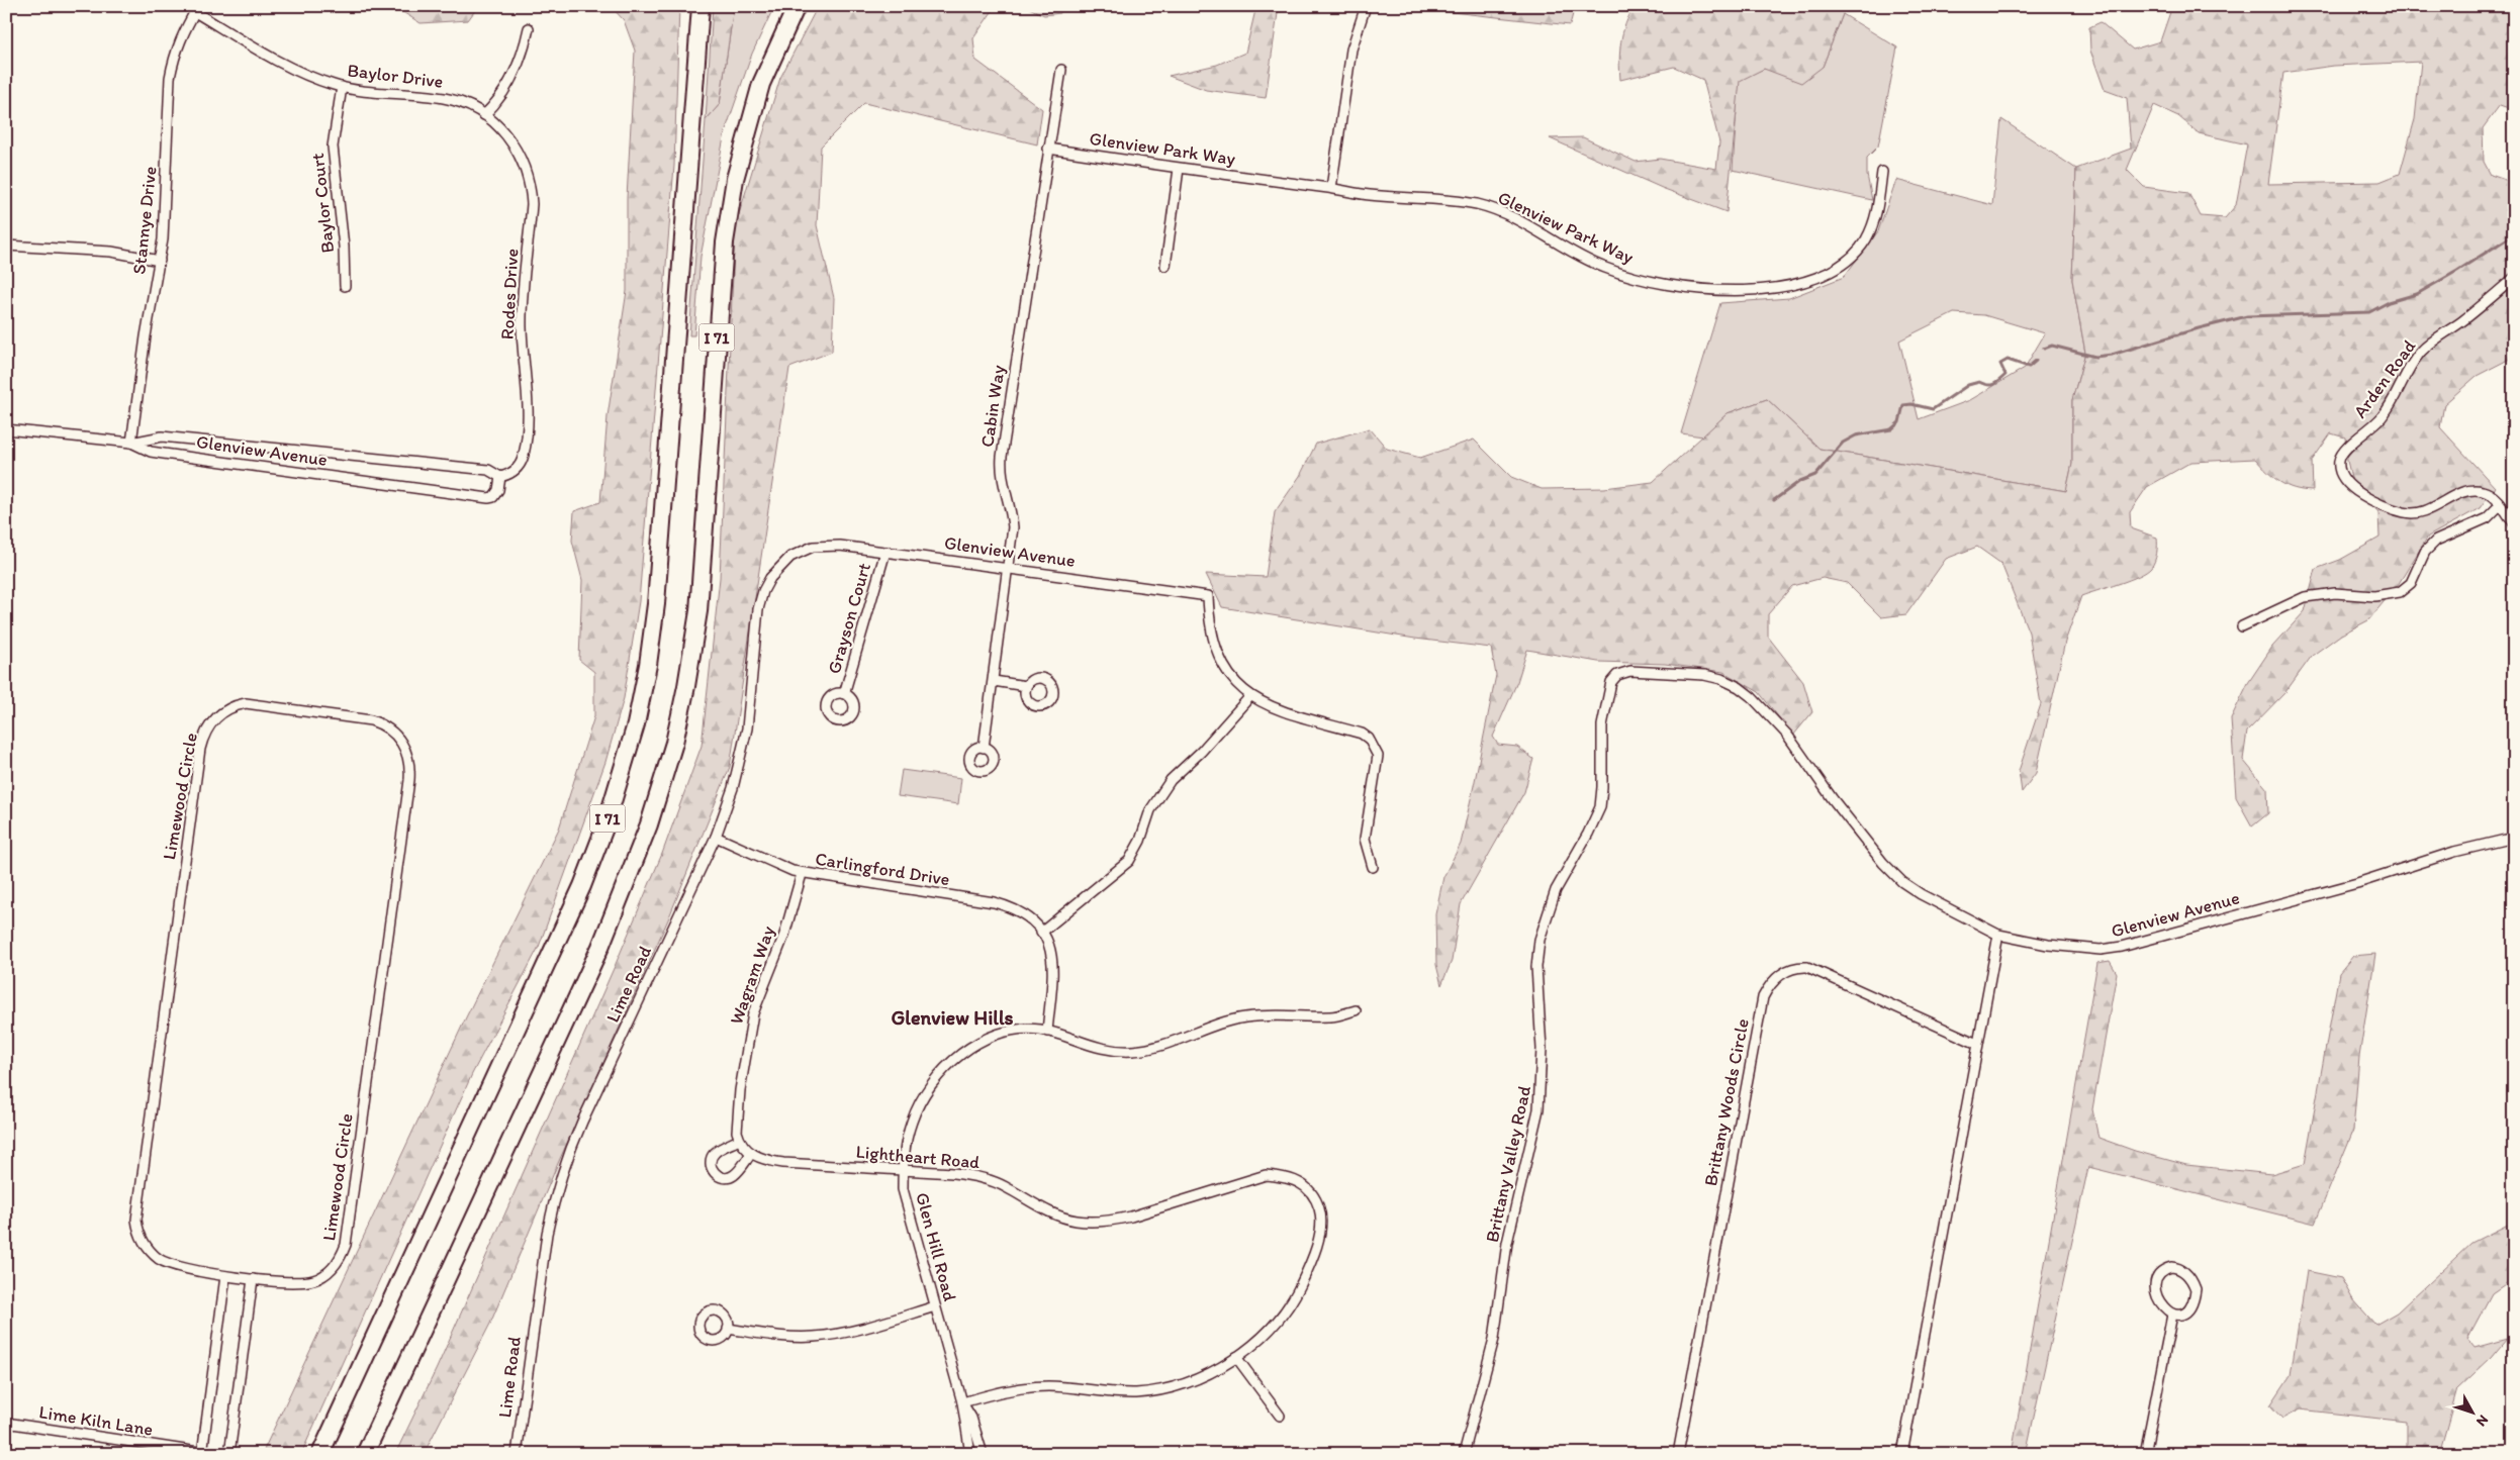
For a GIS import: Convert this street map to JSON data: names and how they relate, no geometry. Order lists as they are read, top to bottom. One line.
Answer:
{"streets":{"highway":["I 71"],"street":["Baylor Drive","Glenview Park Way","Baylor Court","Stannye Drive","Rodes Drive","Arden Road","Cabin Way","Glenview Avenue","Grayson Court","Limewood Circle","Carlingford Drive","Wagram Way","Lime Road","Brittany Woods Circle","Lightheart Road","Brittany Valley Road","Glen Hill Road","Lime Kiln Lane"]},"crossings":[["Baylor Drive","Baylor Court"],["Baylor Drive","Stannye Drive"],["Baylor Drive","Rodes Drive"],["Glenview Park Way","Cabin Way"],["Stannye Drive","Glenview Avenue"],["Rodes Drive","Glenview Avenue"],["Cabin Way","Glenview Avenue"],["Glenview Avenue","Grayson Court"],["Glenview Avenue","Lime Road"],["Glenview Avenue","Brittany Valley Road"],["Carlingford Drive","Wagram Way"],["Carlingford Drive","Lime Road"],["Carlingford Drive","Glen Hill Road"],["Wagram Way","Lightheart Road"],["Lightheart Road","Glen Hill Road"]],"districts":["Glenview Hills"],"north":"bottom right"}
